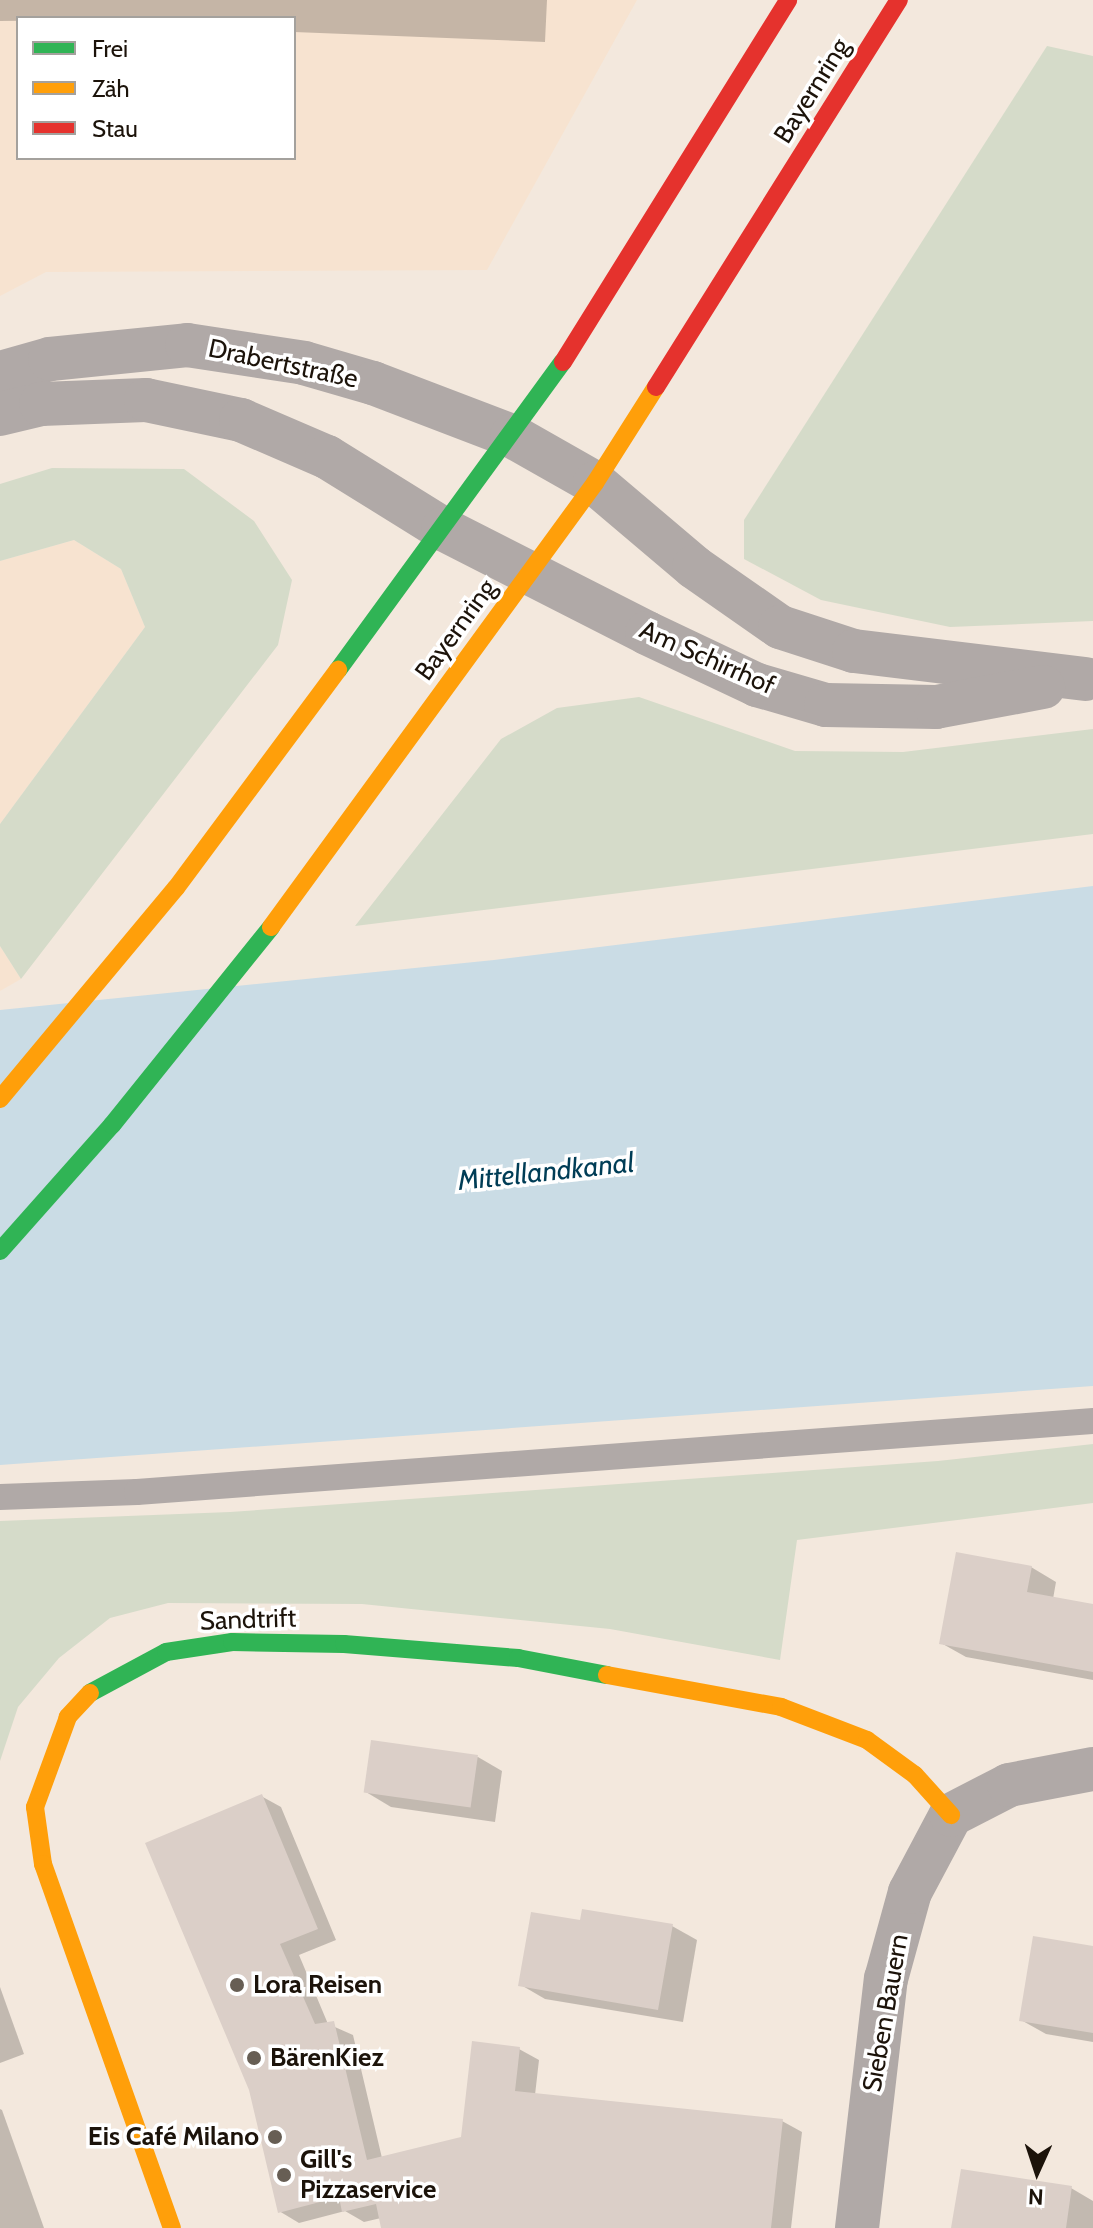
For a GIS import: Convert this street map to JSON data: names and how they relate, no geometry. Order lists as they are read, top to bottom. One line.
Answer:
{"streets":{"street":["Bayernring","Drabertstraße","Am Schirrhof","Sandtrift","Sieben Bauern"]},"crossings":[["Bayernring","Drabertstraße"],["Bayernring","Am Schirrhof"],["Drabertstraße","Am Schirrhof"],["Sandtrift","Sieben Bauern"]],"water":["Mittellandkanal"],"places":["Lora Reisen","BärenKiez","Eis Café Milano","Gill's Pizzaservice"],"legend":["Frei","Zäh","Stau"],"north":"bottom"}
